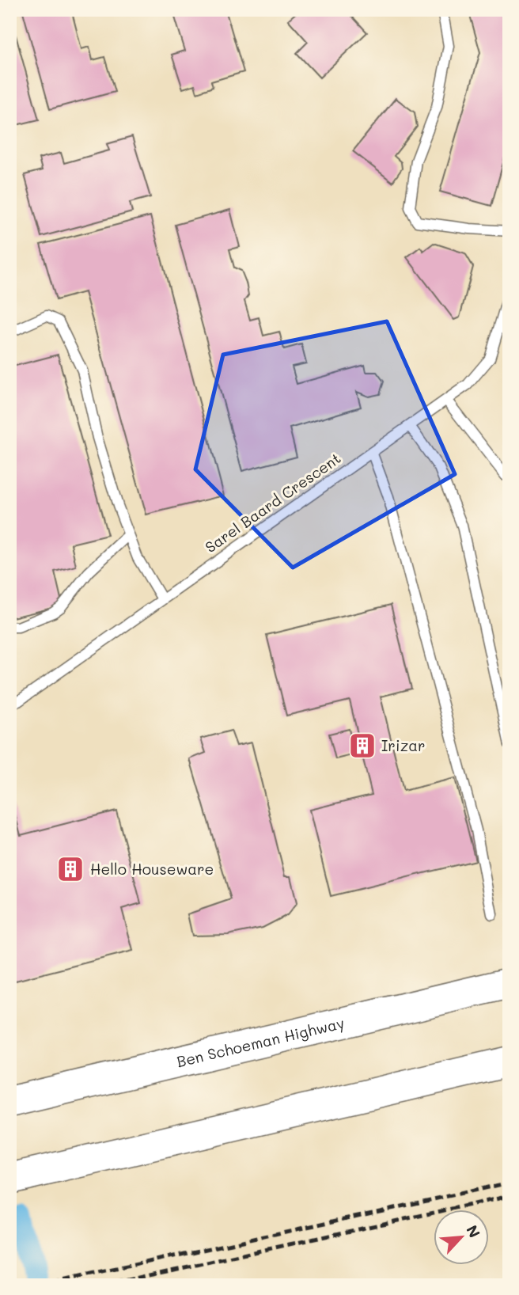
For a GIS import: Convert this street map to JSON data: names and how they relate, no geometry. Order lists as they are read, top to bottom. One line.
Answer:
{"streets":{"highway":["Ben Schoeman Highway"],"lane":["Sarel Baard Crescent"]},"places":{"building":["Irizar","Hello Houseware"]},"north":"top right"}
